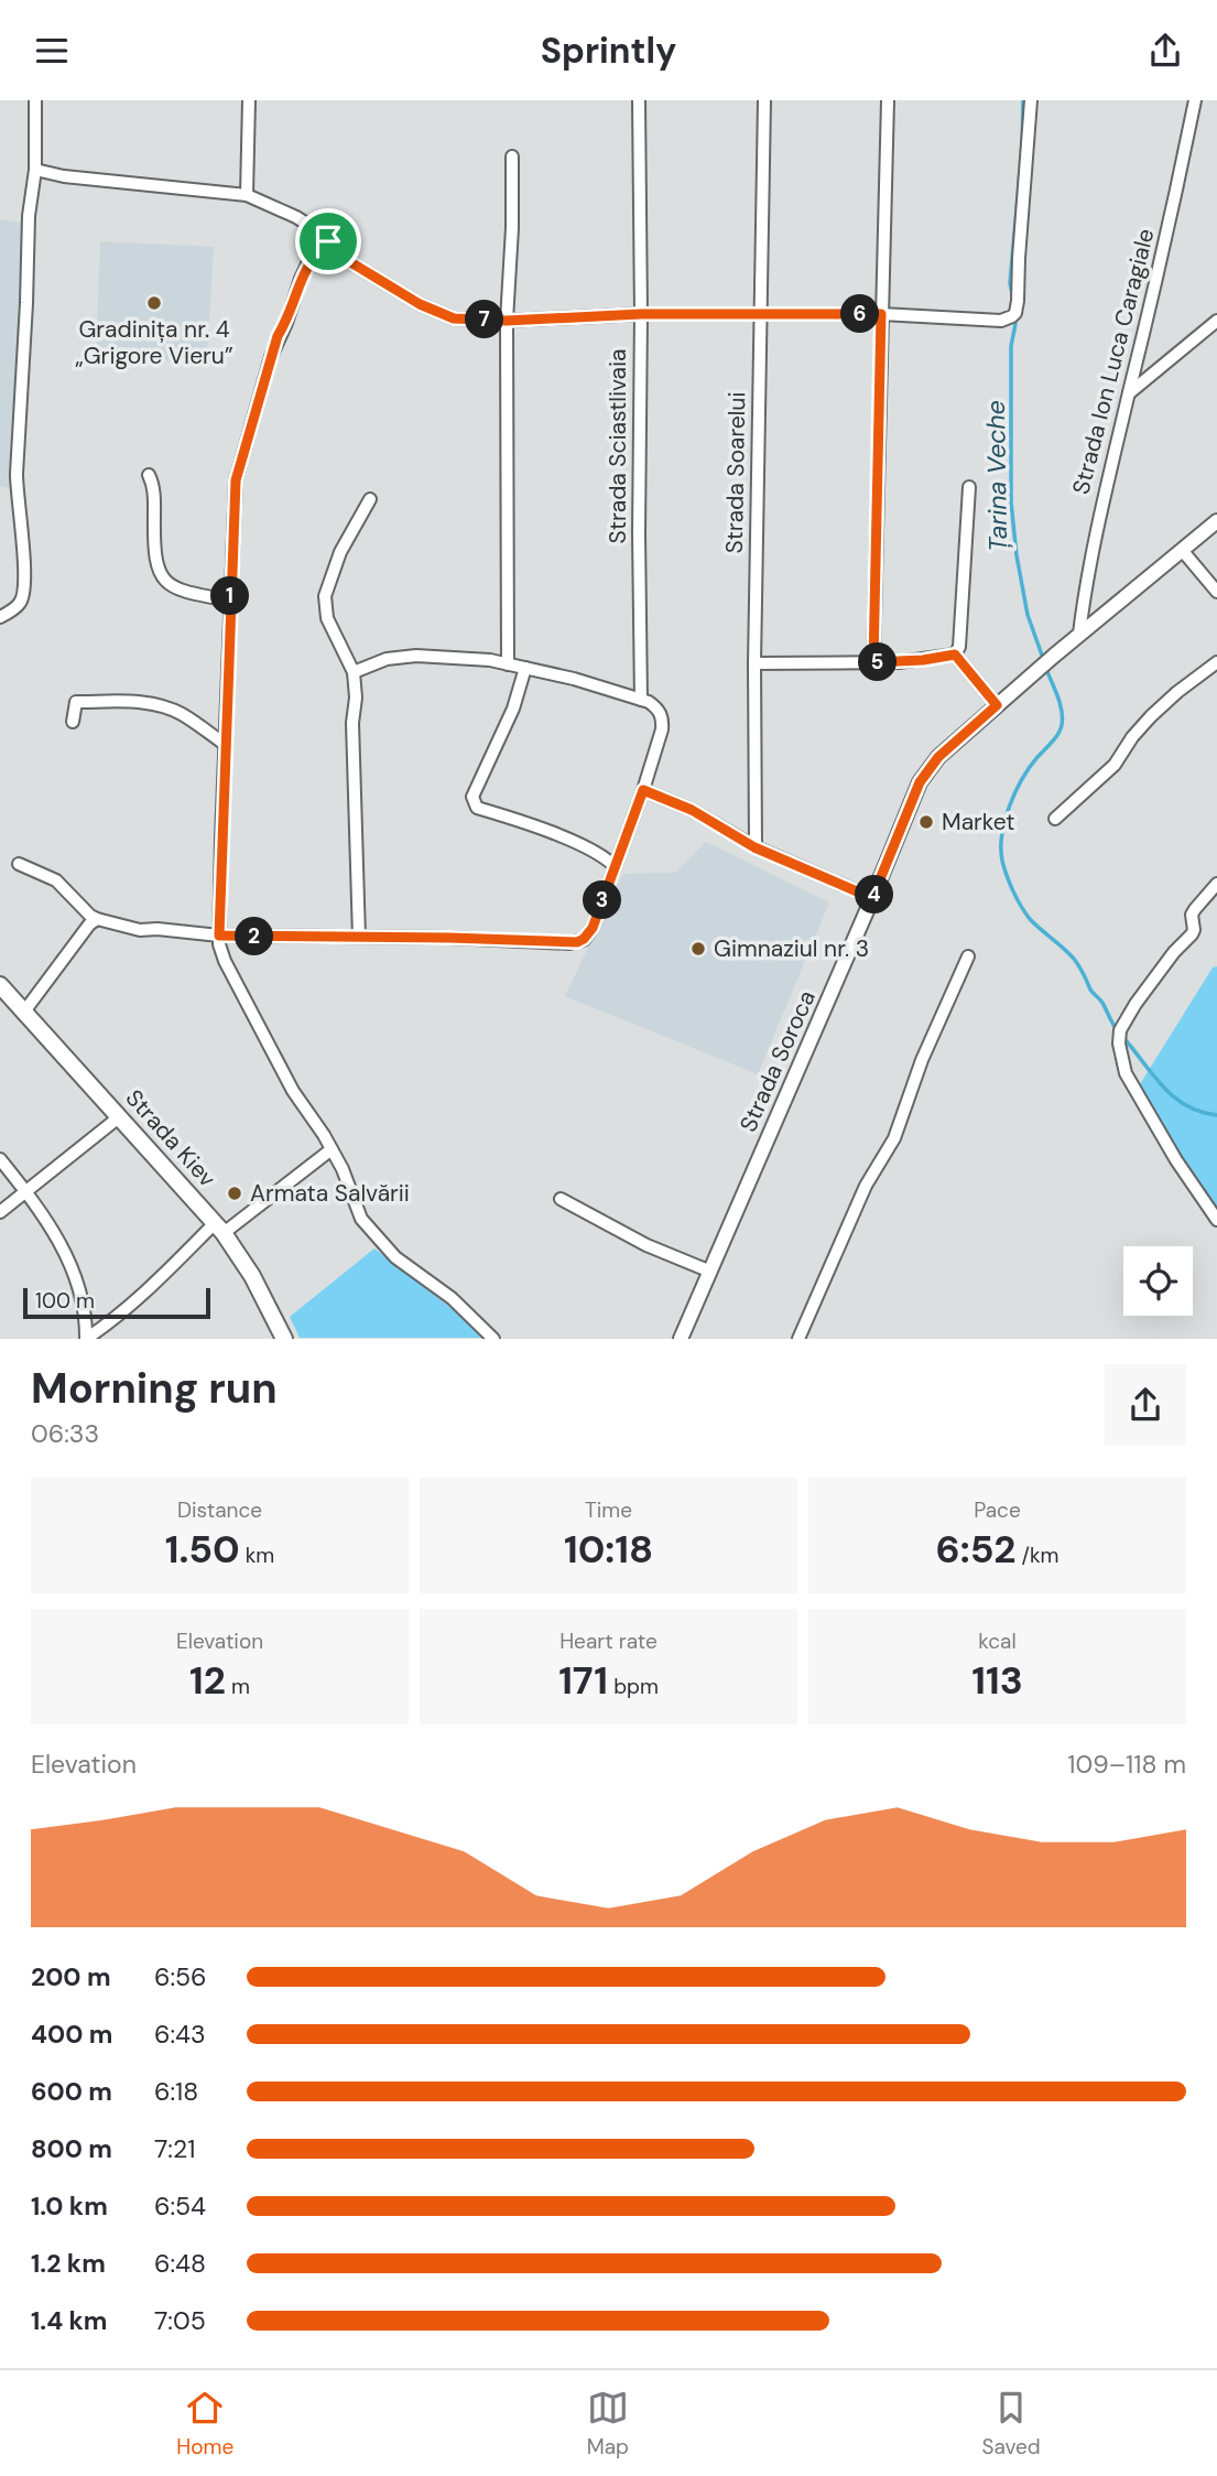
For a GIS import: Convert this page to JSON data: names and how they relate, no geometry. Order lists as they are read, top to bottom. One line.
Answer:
{"streets":{"main road":["Strada Kiev"],"street":["Strada Ion Luca Caragiale","Strada Sciastlivaia","Strada Soarelui","Strada Soroca"]},"crossings":[["Strada Ion Luca Caragiale","Strada Soroca"]],"water":["Țarina Veche"],"places":["Gradinița nr. 4 „Grigore Vieru”","Market","Gimnaziul nr. 3","Armata Salvării"],"scale_bar":"100 m","page":{"header":"Sprintly","pins":["6","7","1","5","4","3","2"],"scale":"100 m","heading":["Morning run","06:33"],"stats":[["Distance","1.50 km"],["Time","10:18"],["Pace","6:52 /km"],["Elevation","12 m"],["Heart rate","171 bpm"],["kcal","113"]],"chart":["Elevation","109–118 m"],"list":[{"name":"200 m","note":"6:56"},{"name":"400 m","note":"6:43"},{"name":"600 m","note":"6:18"},{"name":"800 m","note":"7:21"},{"name":"1.0 km","note":"6:54"},{"name":"1.2 km","note":"6:48"},{"name":"1.4 km","note":"7:05"}],"tabs":["Home","Map","Saved"]}}
